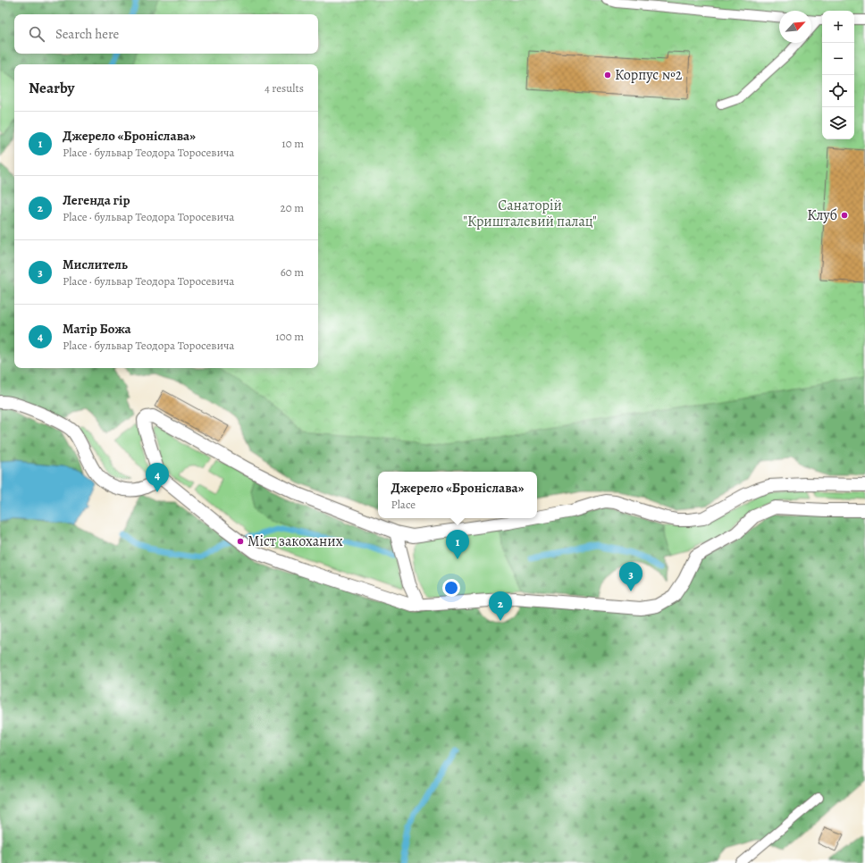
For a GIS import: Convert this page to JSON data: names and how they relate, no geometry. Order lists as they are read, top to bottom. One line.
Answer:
{"parks":["Санаторій \"Кришталевий палац\""],"places":["Корпус №2","Клуб","Міст закоханих"],"north":"top right","page":{"map_buttons":["+","−"],"search":"Search here","heading":["Nearby","4 results"],"list":[{"mark":"1","name":"Джерело «Броніслава»","note":"Place · бульвар Теодора Торосевича","value":"10 m"},{"mark":"2","name":"Легенда гір","note":"Place · бульвар Теодора Торосевича","value":"20 m"},{"mark":"3","name":"Мислитель","note":"Place · бульвар Теодора Торосевича","value":"60 m"},{"mark":"4","name":"Матір Божа","note":"Place · бульвар Теодора Торосевича","value":"100 m"}],"pins":["4","1","3","2"],"popup":["Джерело «Броніслава»","Place"]}}
